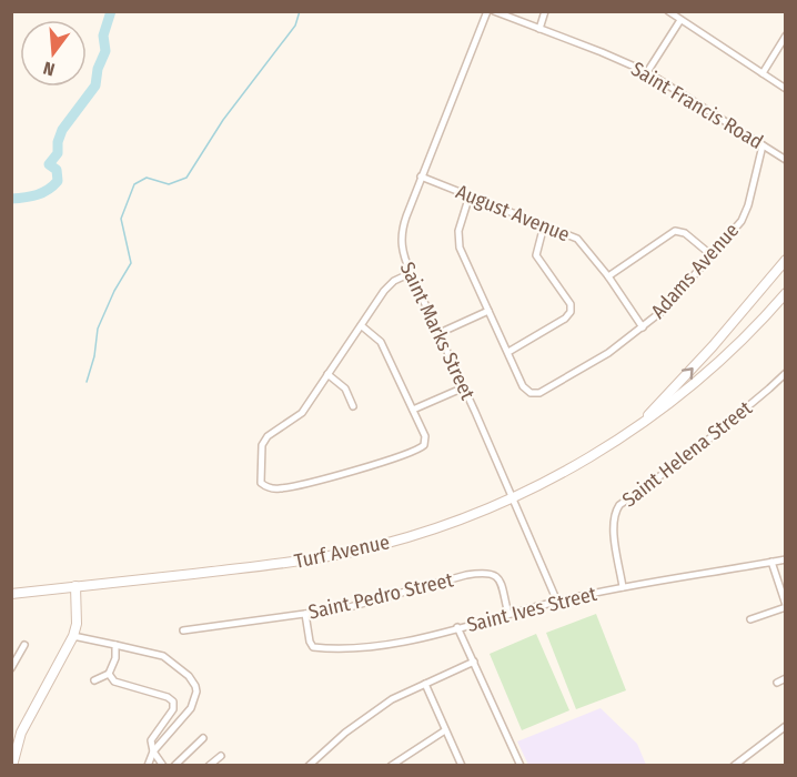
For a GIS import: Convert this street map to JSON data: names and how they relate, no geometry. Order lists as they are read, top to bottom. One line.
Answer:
{"streets":{"main road":["Turf Avenue"],"street":["Saint Francis Road","August Avenue","Adams Avenue","Saint Marks Street","Saint Helena Street","Saint Pedro Street","Saint Ives Street"]},"crossings":[["Saint Francis Road","Adams Avenue"],["August Avenue","Adams Avenue"],["August Avenue","Saint Marks Street"],["Saint Marks Street","Turf Avenue"],["Saint Marks Street","Saint Ives Street"],["Saint Helena Street","Saint Ives Street"],["Saint Pedro Street","Saint Ives Street"]],"north":"bottom"}
